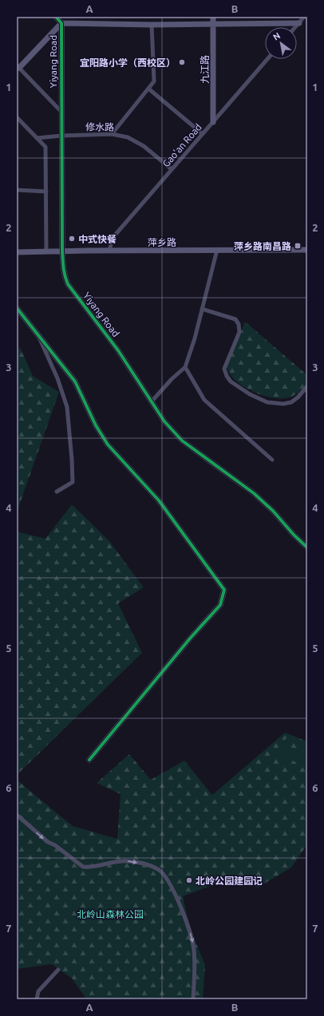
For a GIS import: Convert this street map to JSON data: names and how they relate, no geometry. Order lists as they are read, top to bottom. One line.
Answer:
{"streets":{"street":["Yiyang Road","九江路","修水路","Gao'an Road","萍乡路"]},"crossings":[["Yiyang Road","修水路"],["Yiyang Road","萍乡路"],["九江路","Gao'an Road"],["修水路","Gao'an Road"],["Gao'an Road","萍乡路"]],"parks":["北岭山森林公园"],"places":{"other":["宜阳路小学（西校区）","中式快餐","北岭公园建园记"],"transit":["萍乡路南昌路"]},"north":"top left","grid":{"columns":["A","B"],"rows":["1","2","3","4","5","6","7"]}}
